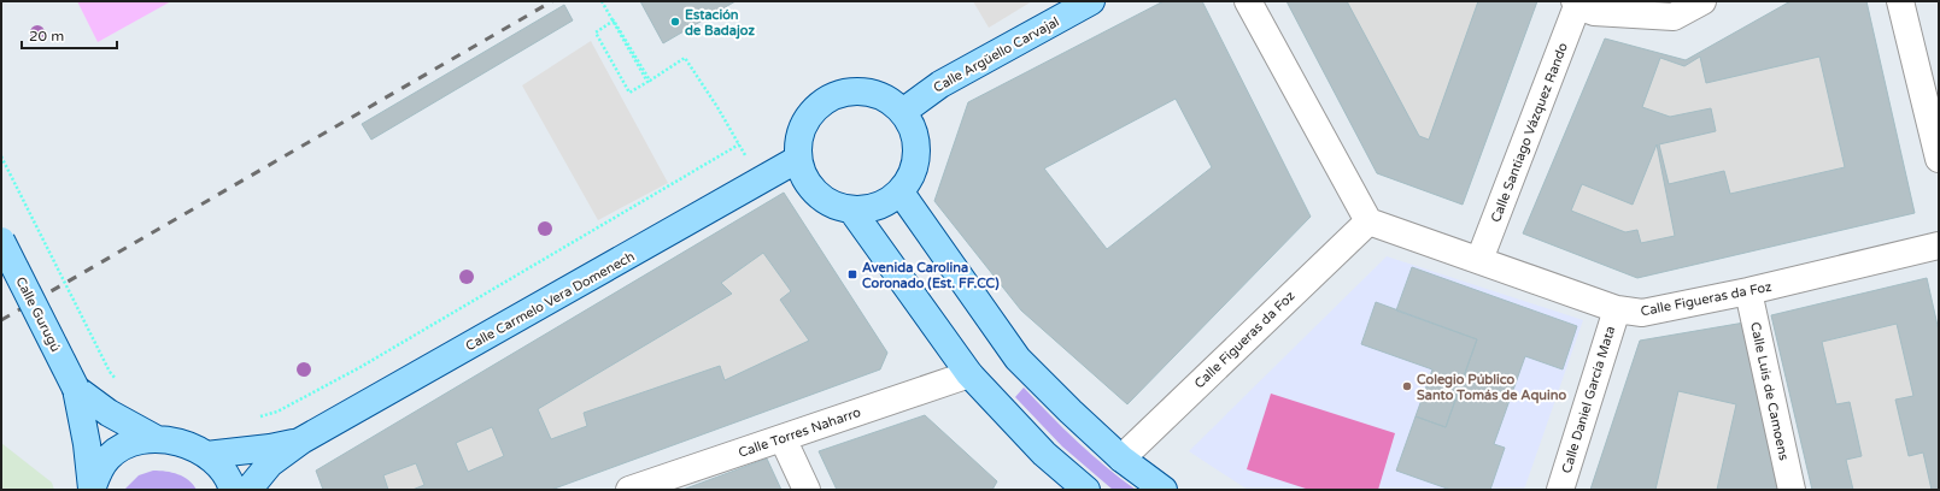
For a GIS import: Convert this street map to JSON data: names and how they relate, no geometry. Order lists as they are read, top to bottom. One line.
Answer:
{"streets":{"main road":["Calle Argüello Carvajal","Calle Carmelo Vera Domenech","Calle Gurugú"],"street":["Calle Santiago Vázquez Rando","Calle Figueras da Foz","Calle Luis de Camoens","Calle Daniel García Mata","Calle Torres Naharro"]},"crossings":[["Calle Argüello Carvajal","Calle Carmelo Vera Domenech"],["Calle Santiago Vázquez Rando","Calle Figueras da Foz"],["Calle Figueras da Foz","Calle Luis de Camoens"],["Calle Figueras da Foz","Calle Daniel García Mata"]],"places":{"other":["Estación de Badajoz","Colegio Público Santo Tomás de Aquino"],"transit":["Avenida Carolina Coronado (Est. FF.CC)"]},"scale_bar":"20 m"}
